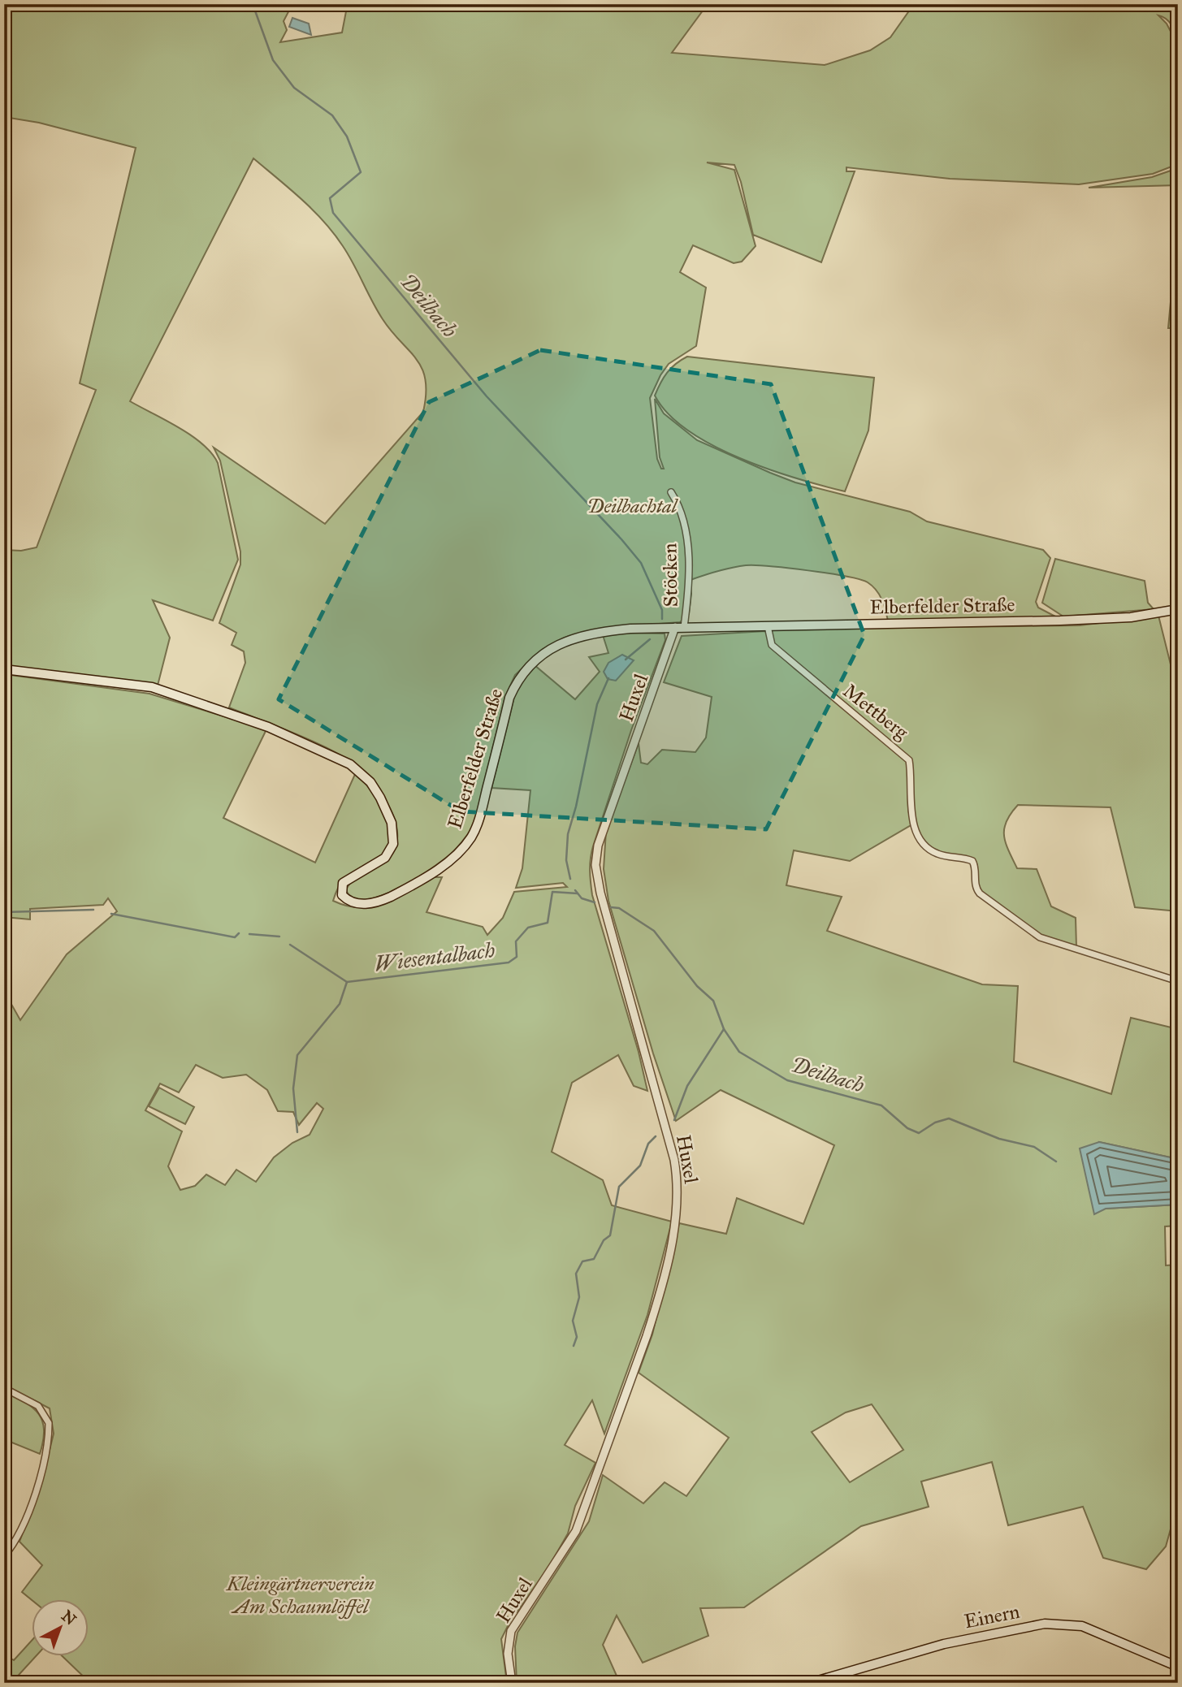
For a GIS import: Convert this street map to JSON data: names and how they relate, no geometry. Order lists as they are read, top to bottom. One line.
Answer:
{"streets":{"main road":["Elberfelder Straße","Einern"],"street":["Stöcken","Huxel","Mettberg"]},"crossings":[["Stöcken","Elberfelder Straße"],["Elberfelder Straße","Huxel"],["Elberfelder Straße","Mettberg"]],"water":["Deilbach","Wiesentalbach"],"parks":["Deilbachtal","Kleingärtnerverein Am Schaumlöffel"],"north":"top right"}
